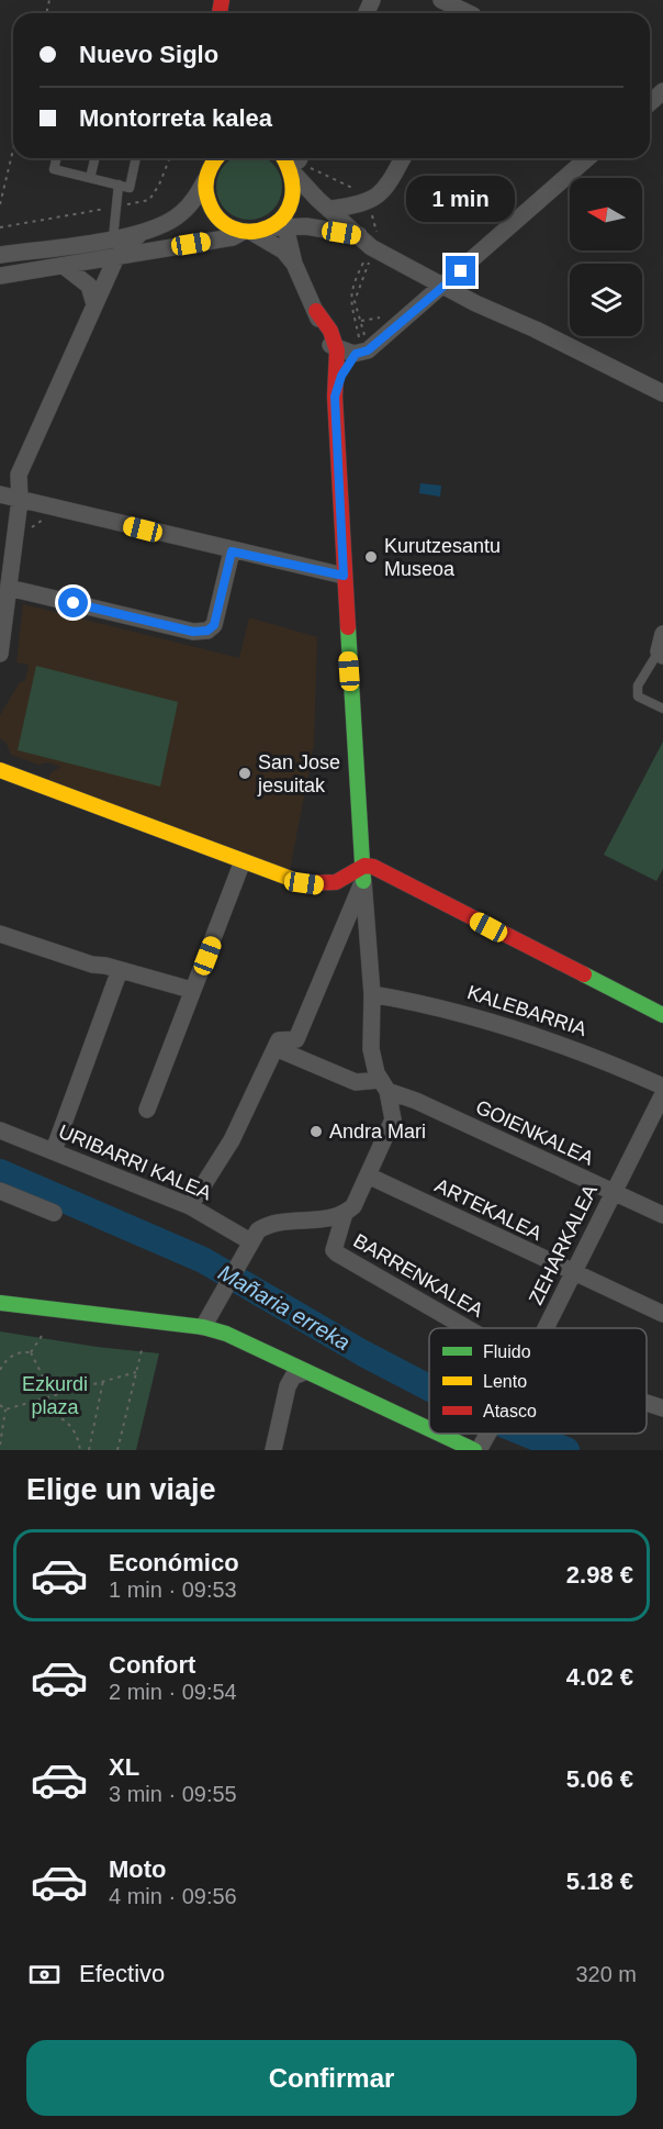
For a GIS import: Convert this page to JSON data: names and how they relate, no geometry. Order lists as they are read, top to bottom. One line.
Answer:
{"streets":{"street":["KALEBARRIA","GOIENKALEA","URIBARRI KALEA","ARTEKALEA","ZEHARKALEA","BARRENKALEA"]},"crossings":[["GOIENKALEA","ZEHARKALEA"],["ARTEKALEA","ZEHARKALEA"]],"water":["Mañaria erreka"],"parks":["Ezkurdi plaza"],"places":["Kurutzesantu Museoa","San Jose jesuitak","Andra Mari"],"legend":["Fluido","Lento","Atasco"],"north":"left","page":{"banner":["Nuevo Siglo","Montorreta kalea"],"bubble":"1 min","heading":"Elige un viaje","list":[{"name":"Económico","note":"1 min · 09:53","value":"2.98 €"},{"name":"Confort","note":"2 min · 09:54","value":"4.02 €"},{"name":"XL","note":"3 min · 09:55","value":"5.06 €"},{"name":"Moto","note":"4 min · 09:56","value":"5.18 €"}],"pay":["Efectivo","320 m"],"buttons":"Confirmar"}}
